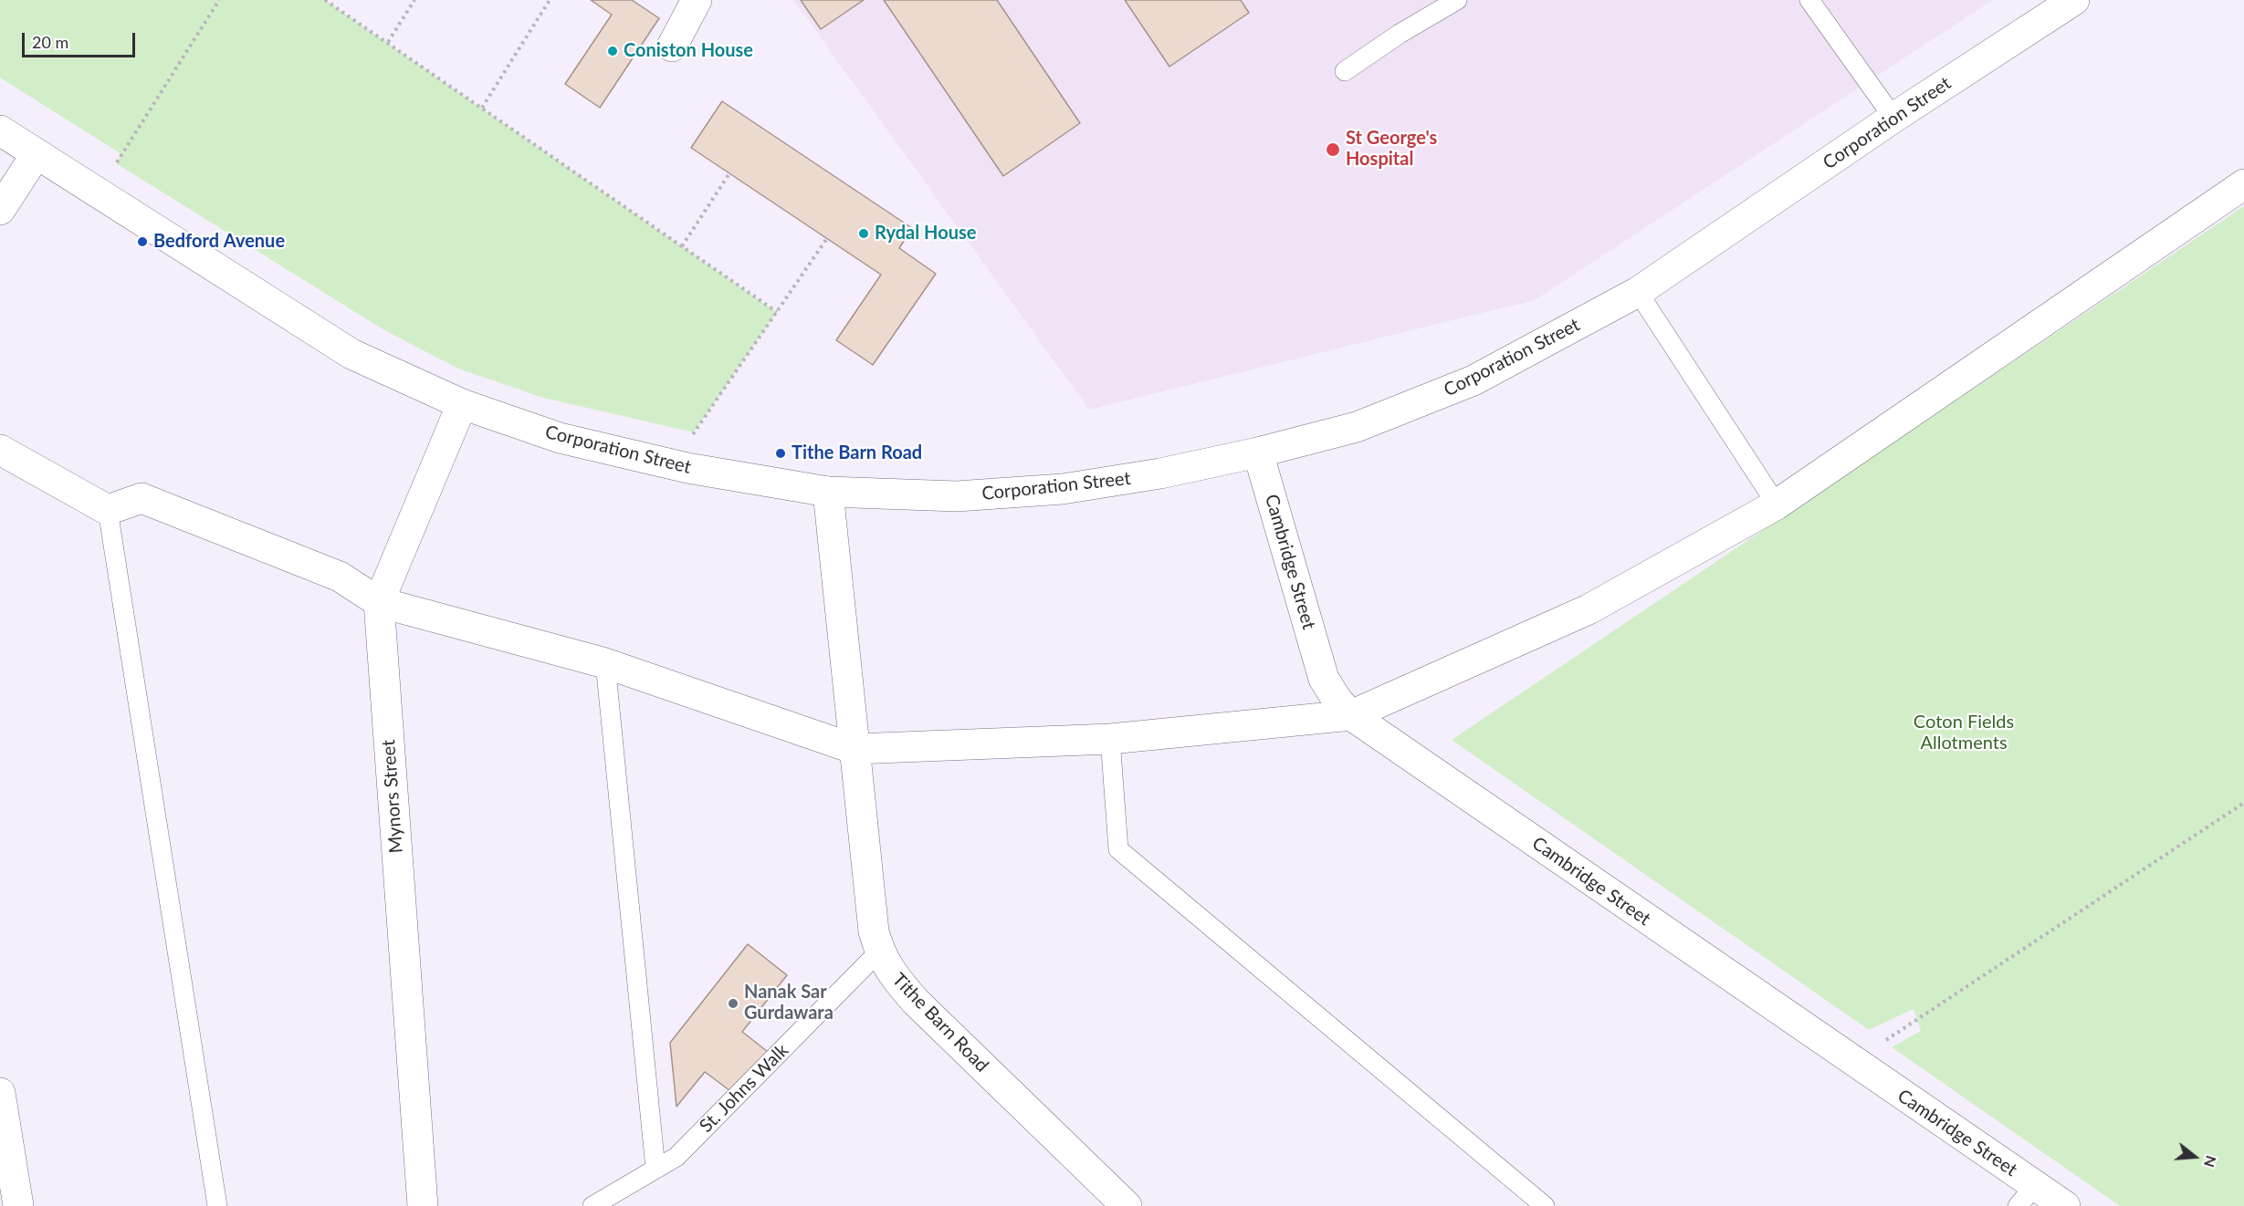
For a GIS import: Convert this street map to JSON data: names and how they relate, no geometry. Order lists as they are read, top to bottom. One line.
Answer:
{"streets":{"street":["Corporation Street","Cambridge Street","Mynors Street","Tithe Barn Road"],"lane":["St. Johns Walk"]},"crossings":[["Corporation Street","Cambridge Street"],["Corporation Street","Mynors Street"],["Corporation Street","Tithe Barn Road"],["Tithe Barn Road","St. Johns Walk"]],"parks":["Coton Fields Allotments"],"places":["Coniston House","St George's Hospital","Rydal House","Bedford Avenue","Tithe Barn Road","Nanak Sar Gurdawara"],"scale_bar":"20 m","north":"right"}
